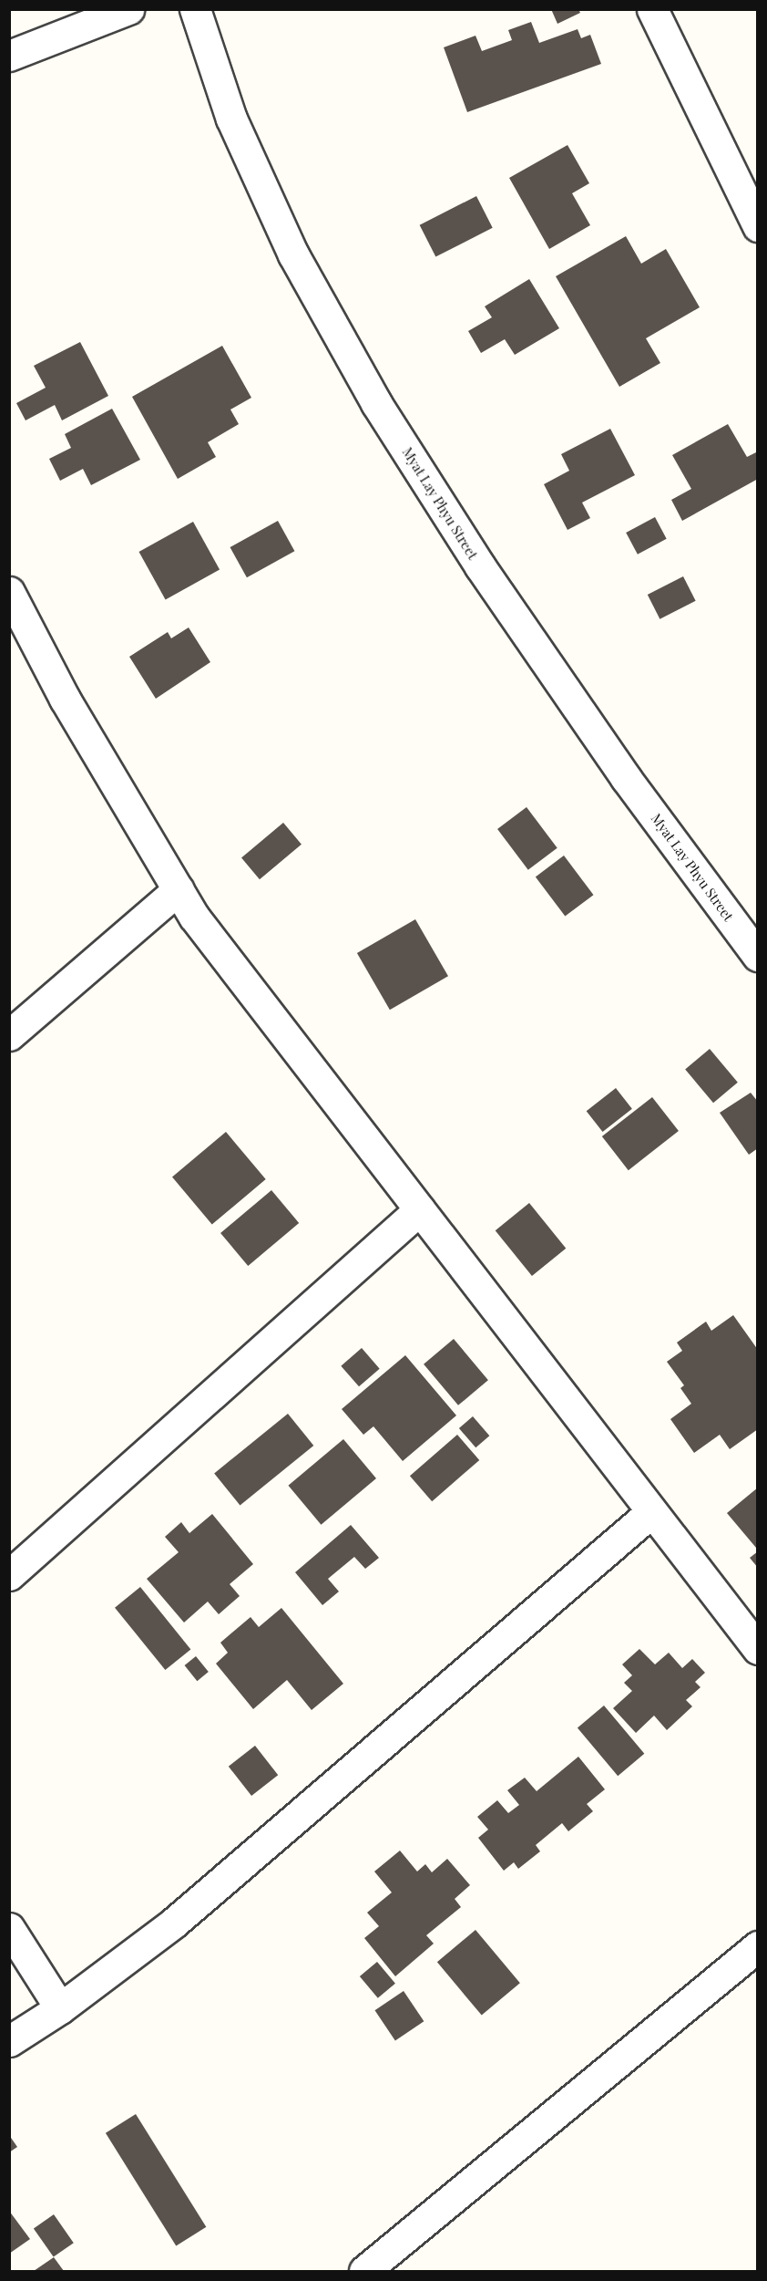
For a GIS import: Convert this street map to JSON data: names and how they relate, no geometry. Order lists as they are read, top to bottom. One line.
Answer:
{"streets":{"street":["Myat Lay Phyu Street"]}}
